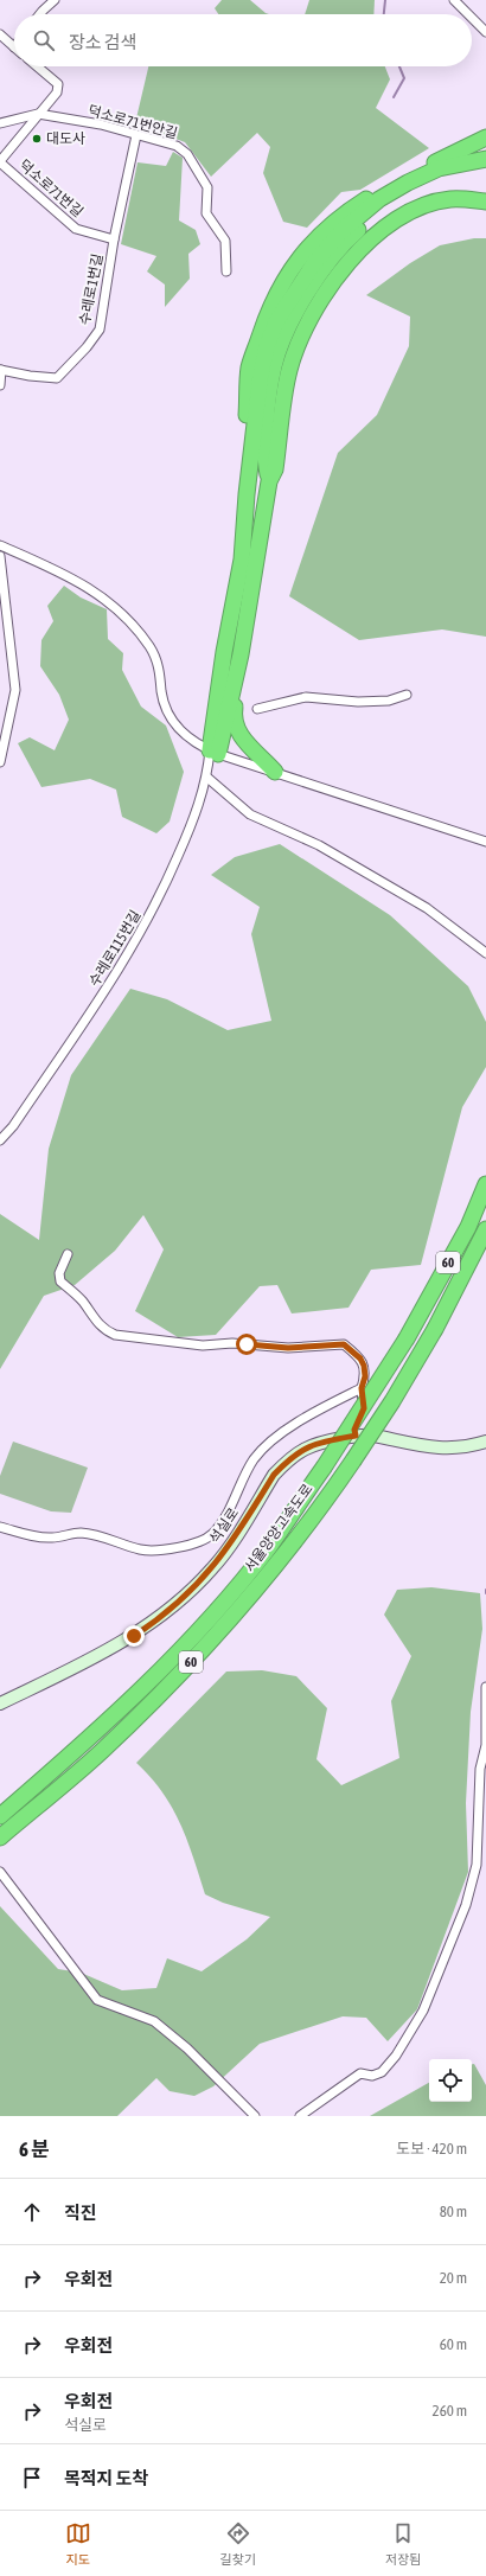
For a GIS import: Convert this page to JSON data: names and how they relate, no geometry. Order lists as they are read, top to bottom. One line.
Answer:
{"streets":{"highway":["60","서울양양고속도로"],"main road":["석실로"],"street":["덕소로71번안길","덕소로71번길","수레로1번길","수레로115번길"]},"crossings":[["덕소로71번안길","수레로1번길"],["덕소로71번길","수레로1번길"]],"places":["대도사"],"page":{"search":"장소 검색","heading":["6 분","도보 · 420 m"],"list":[["직진","80 m"],["우회전","20 m"],["우회전","60 m"],["우회전","석실로","260 m"],"목적지 도착"],"nav":["지도","길찾기","저장됨"]}}
